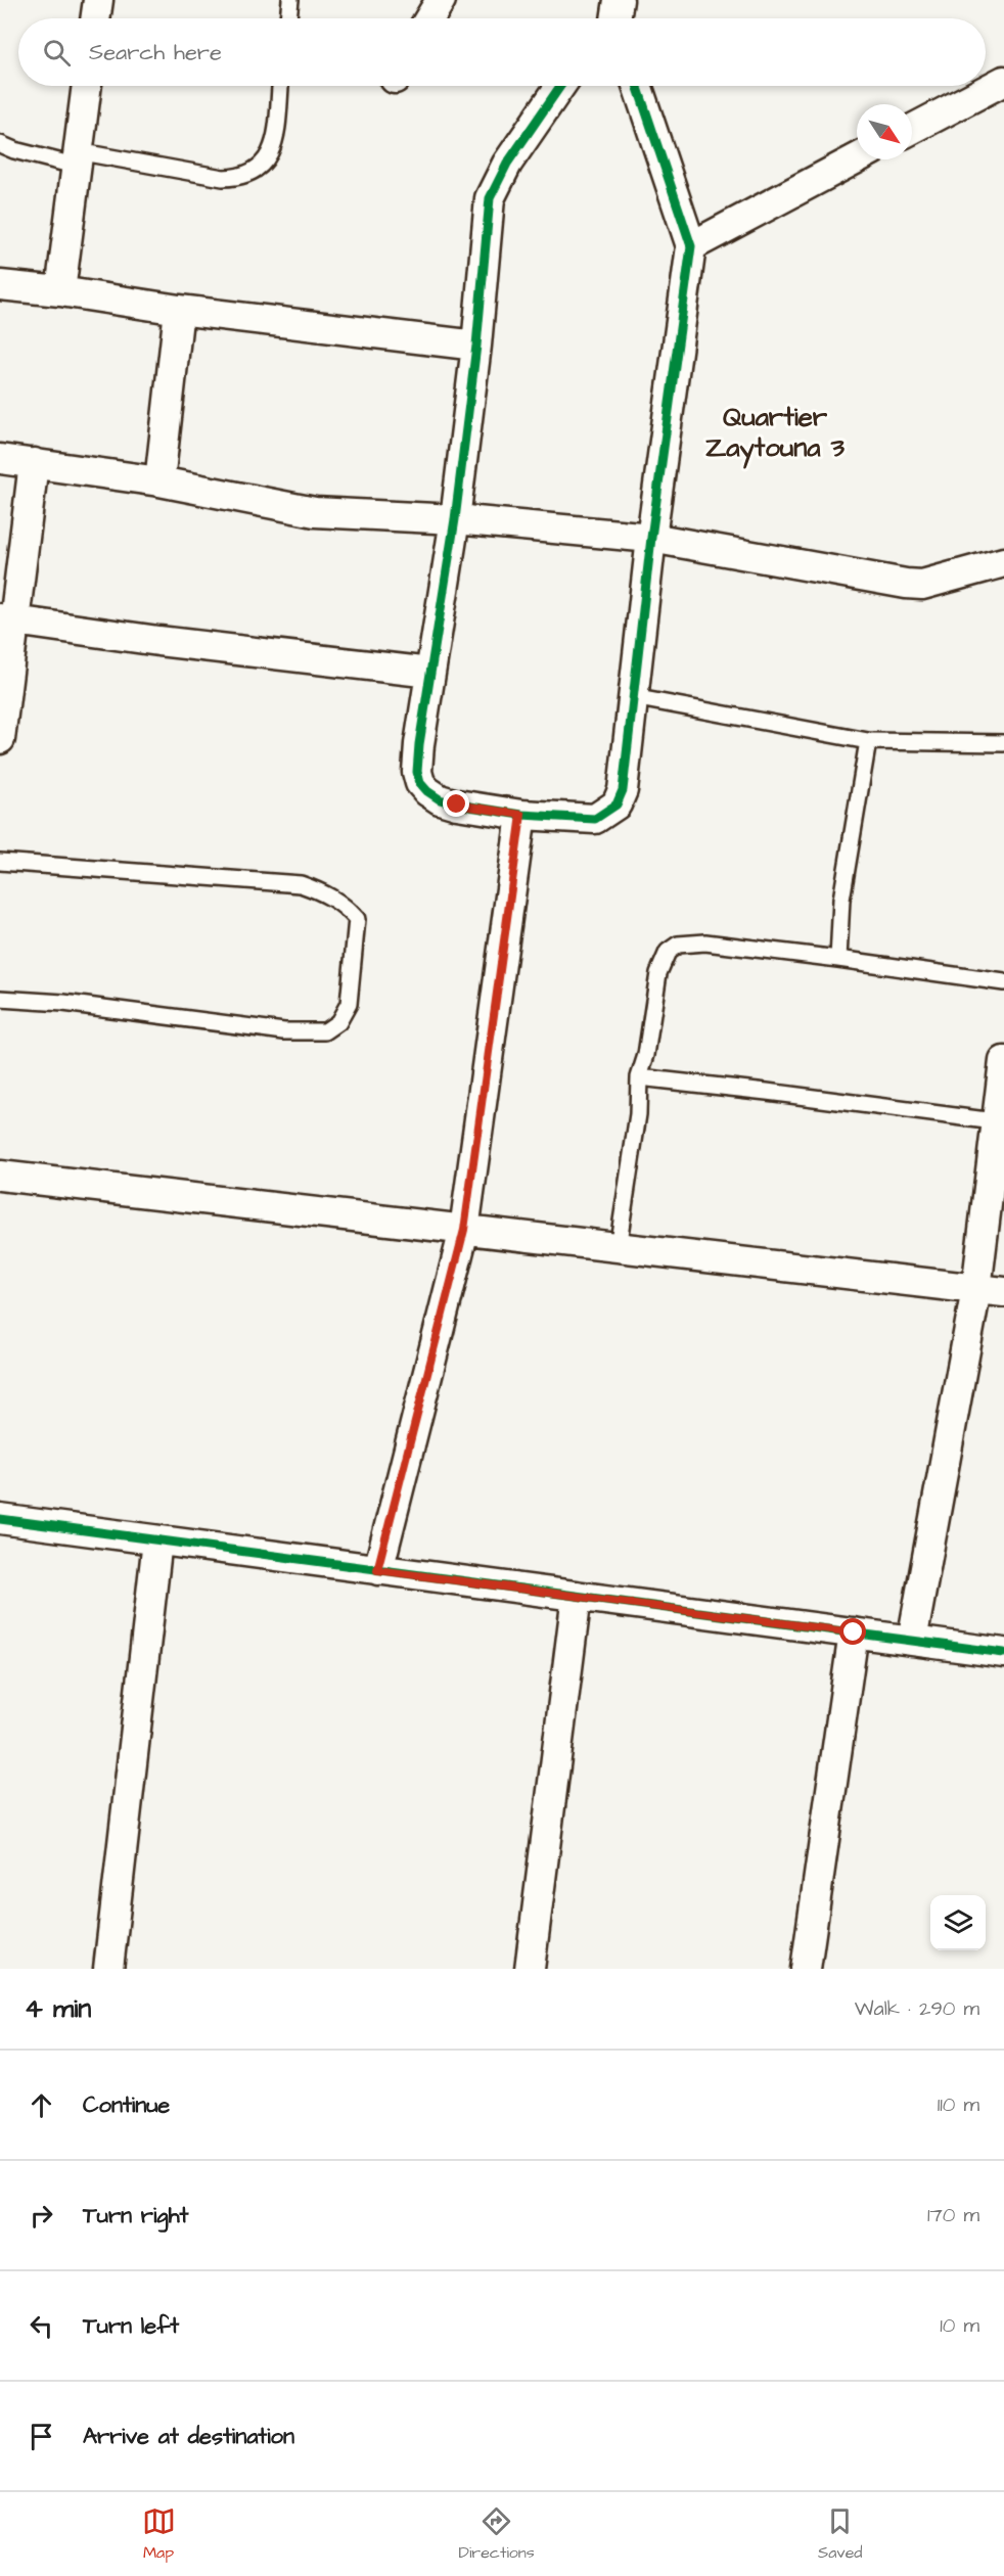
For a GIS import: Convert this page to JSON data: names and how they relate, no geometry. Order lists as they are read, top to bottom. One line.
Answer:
{"districts":["Quartier Zaytouna 3"],"north":"bottom right","page":{"search":"Search here","heading":["4 min","Walk · 290 m"],"list":[["Continue","110 m"],["Turn right","170 m"],["Turn left","10 m"],"Arrive at destination"],"nav":["Map","Directions","Saved"]}}
